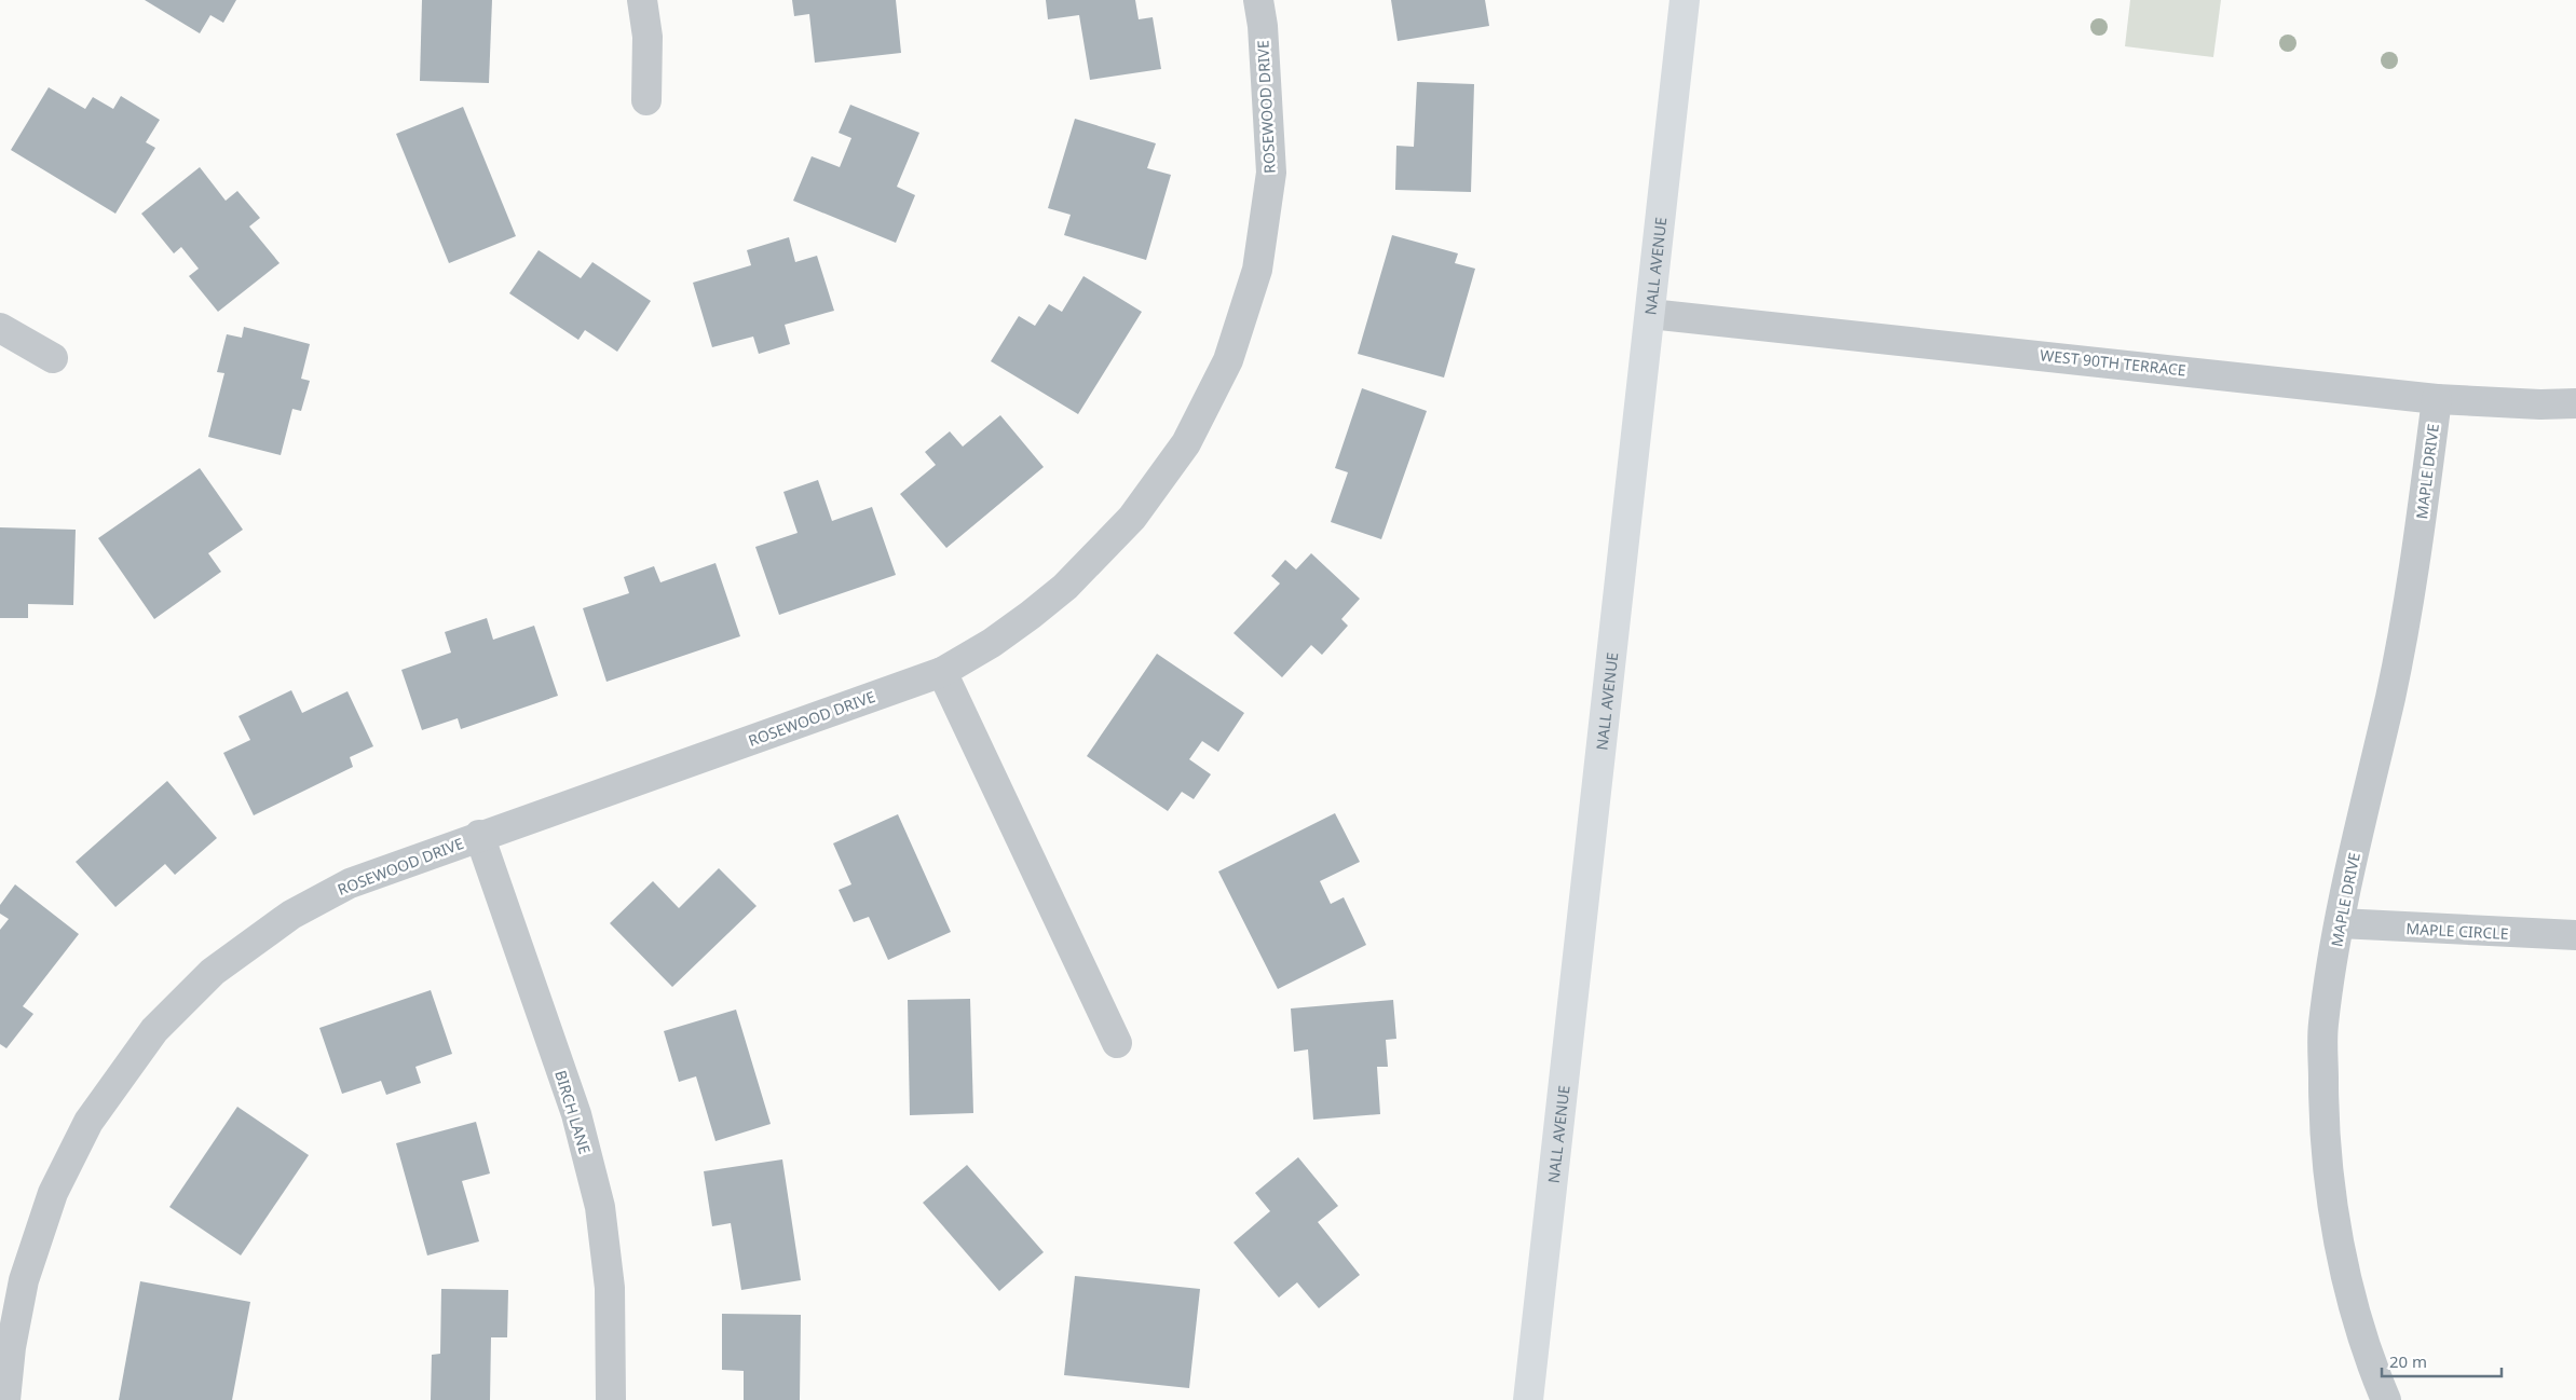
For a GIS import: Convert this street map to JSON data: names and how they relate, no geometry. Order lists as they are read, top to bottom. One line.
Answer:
{"streets":{"main road":["NALL AVENUE"],"street":["ROSEWOOD DRIVE","WEST 90TH TERRACE","MAPLE DRIVE","MAPLE CIRCLE","BIRCH LANE"]},"crossings":[["ROSEWOOD DRIVE","BIRCH LANE"],["NALL AVENUE","WEST 90TH TERRACE"],["WEST 90TH TERRACE","MAPLE DRIVE"],["MAPLE DRIVE","MAPLE CIRCLE"]],"scale_bar":"20 m"}
